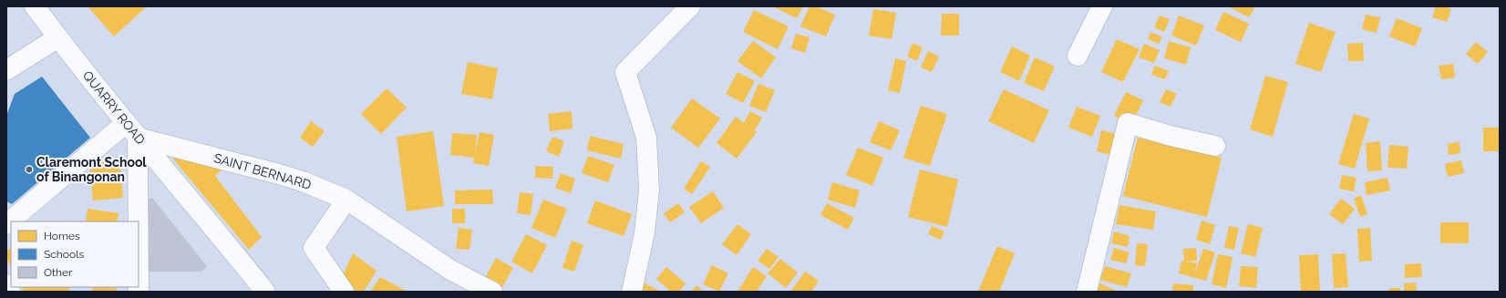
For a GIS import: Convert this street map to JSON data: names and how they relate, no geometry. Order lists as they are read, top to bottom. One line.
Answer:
{"streets":{"street":["QUARRY ROAD","SAINT BERNARD"]},"crossings":[["QUARRY ROAD","SAINT BERNARD"]],"places":["Claremont School of Binangonan"],"legend":["Homes","Schools","Other"]}
